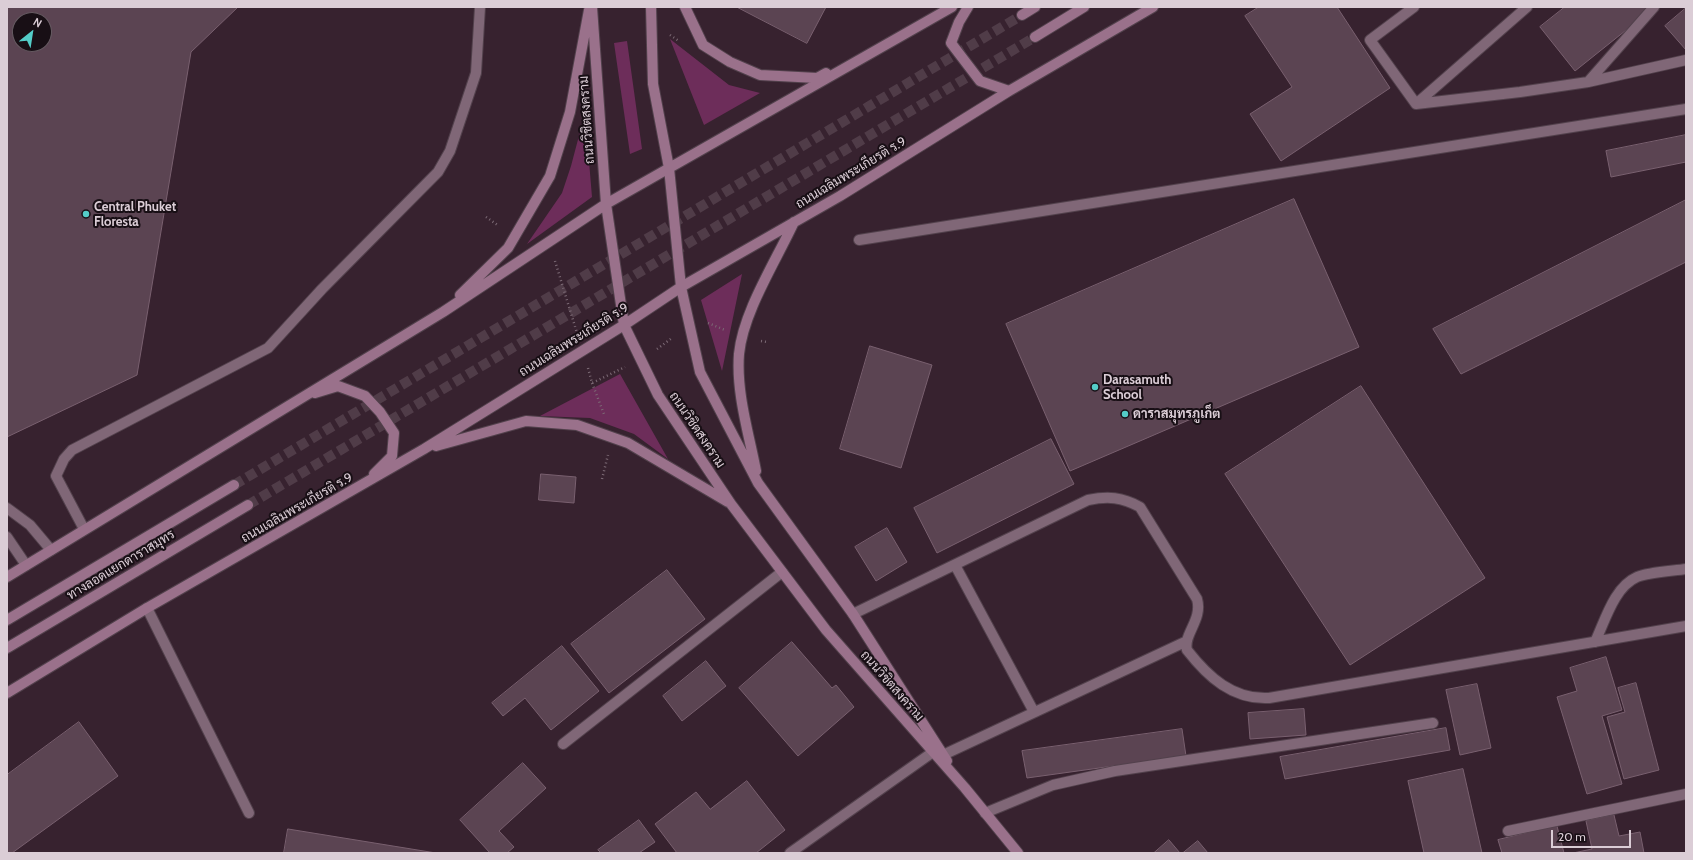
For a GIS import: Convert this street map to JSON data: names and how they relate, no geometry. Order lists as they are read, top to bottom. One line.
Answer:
{"streets":{"main road":["ถนนวิชิตสงคราม","ถนนเฉลิมพระเกียรติ ร.9","ทางลอดแยกดาราสมุทร"]},"crossings":[["ถนนวิชิตสงคราม","ถนนเฉลิมพระเกียรติ ร.9"]],"places":["Central Phuket Floresta","Darasamuth School","ดาราสมุทรภูเก็ต"],"scale_bar":"20 m","north":"top right"}
